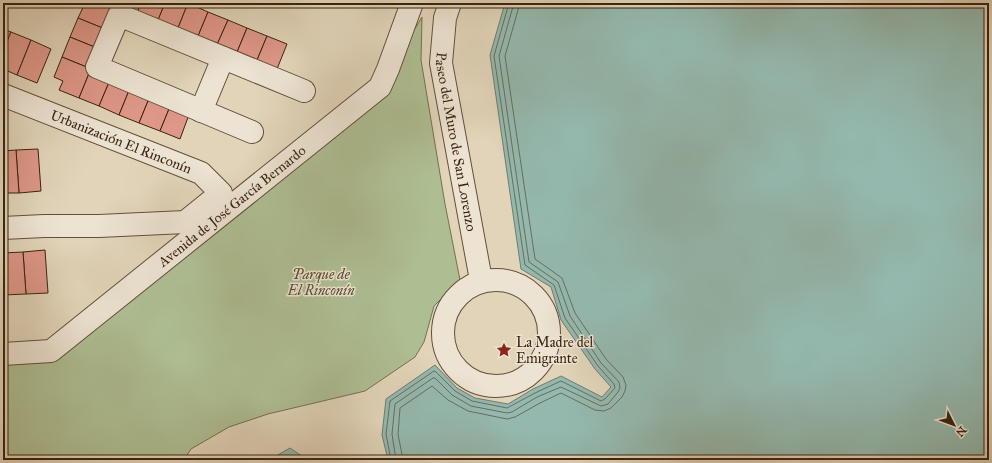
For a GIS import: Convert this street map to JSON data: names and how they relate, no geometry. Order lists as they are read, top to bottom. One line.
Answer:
{"streets":{"street":["Urbanización El Rinconín","Paseo del Muro de San Lorenzo","Avenida de José García Bernardo"]},"parks":["Parque de El Rinconín"],"places":{"place":["La Madre del Emigrante"]},"north":"bottom right"}
